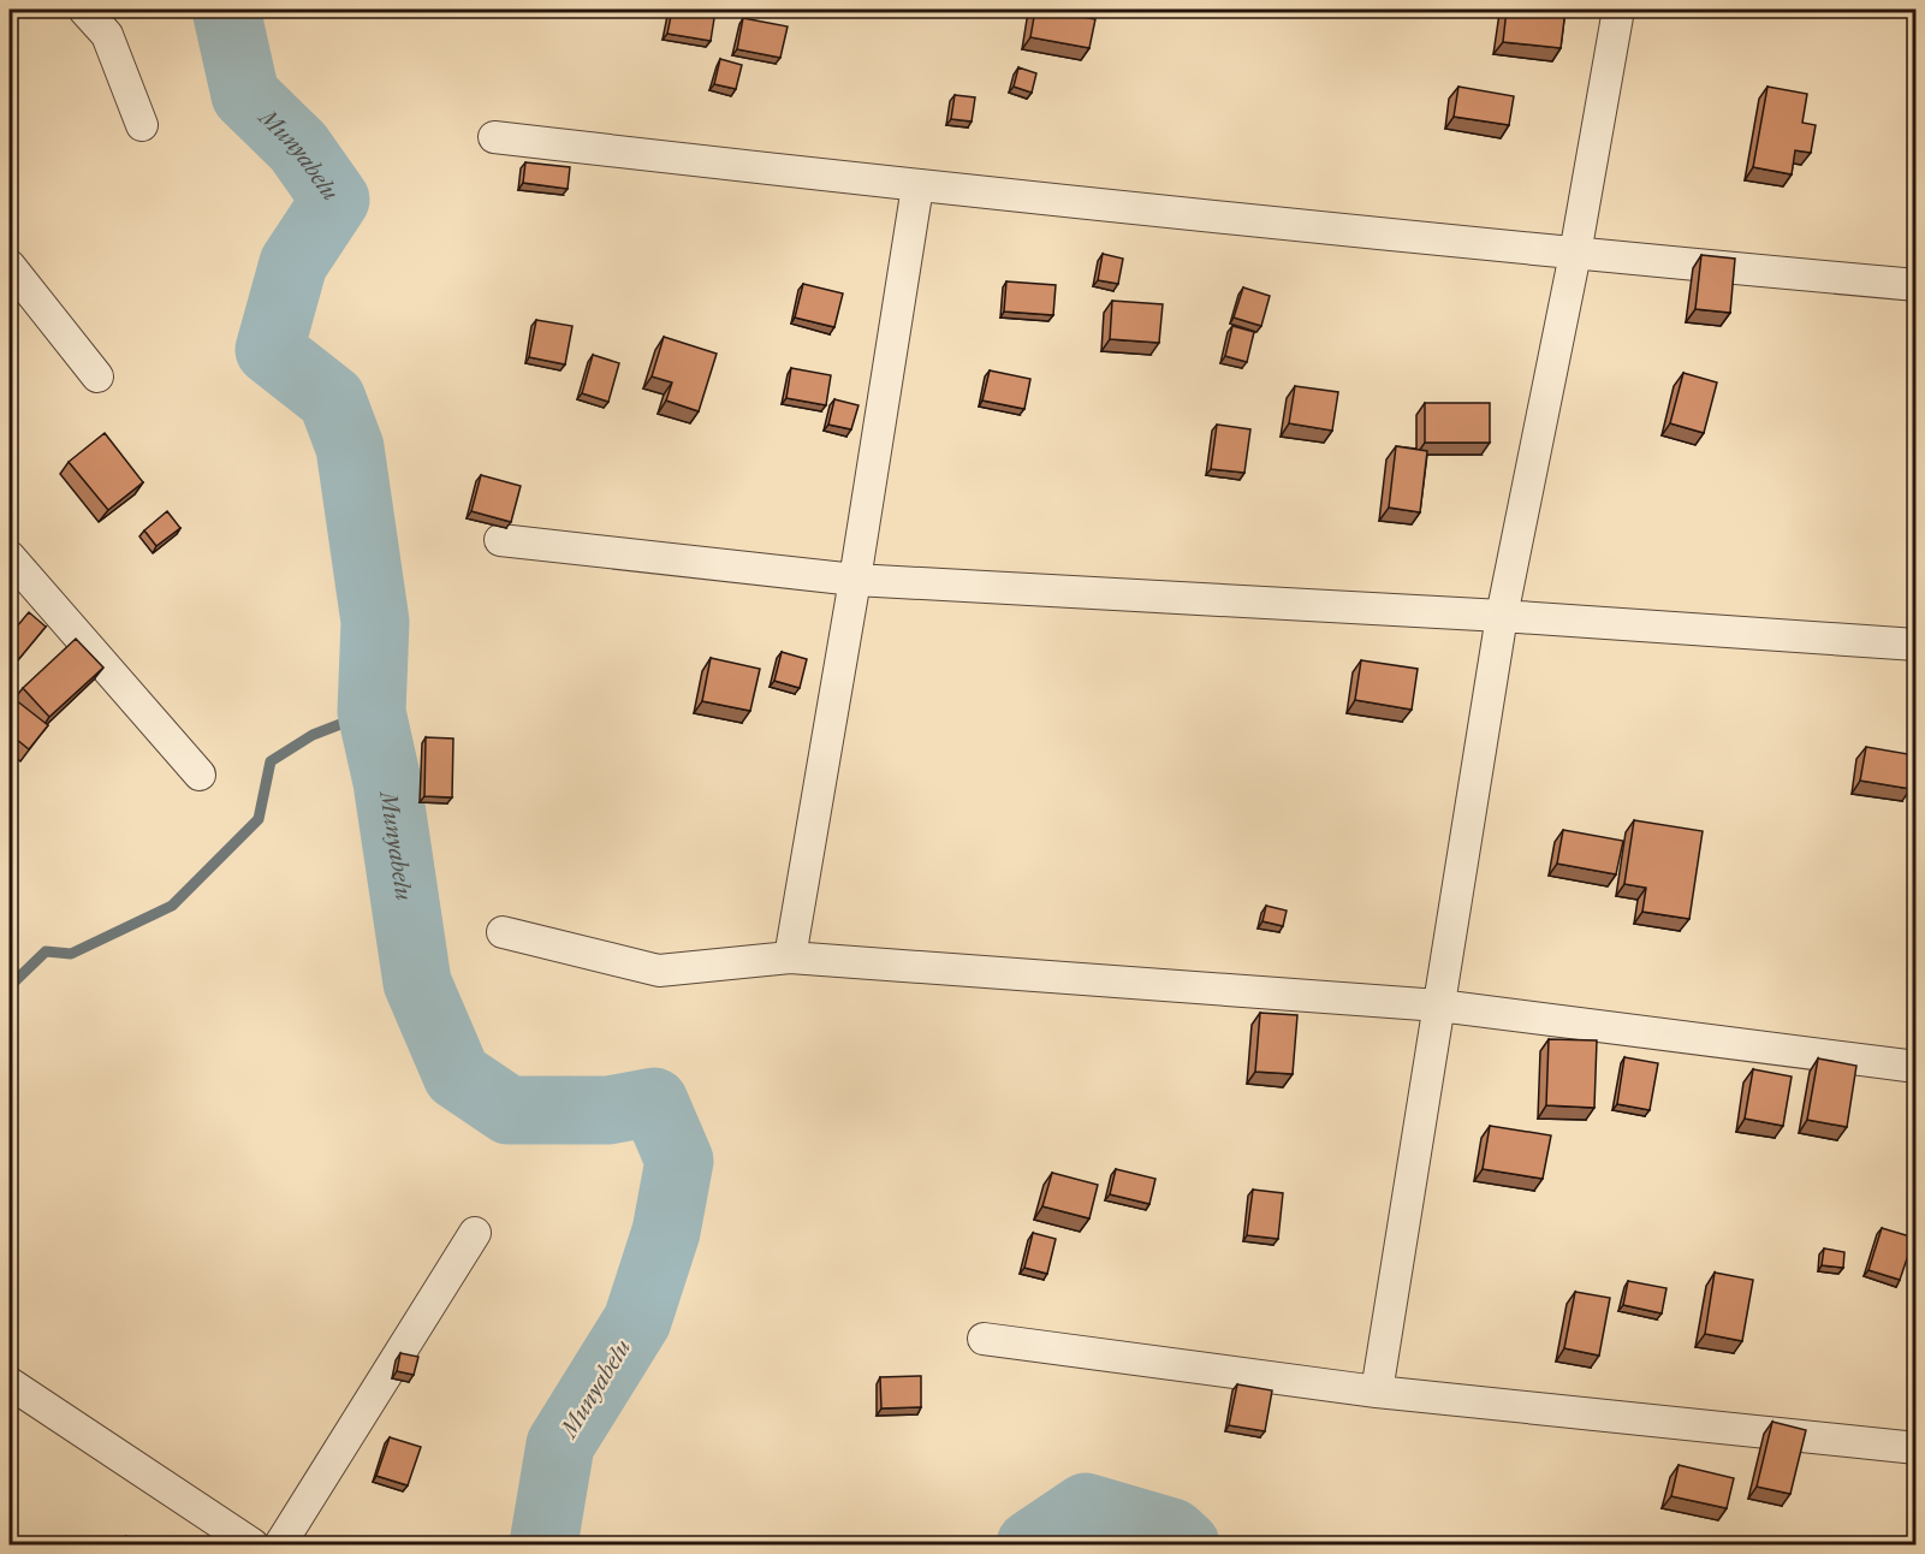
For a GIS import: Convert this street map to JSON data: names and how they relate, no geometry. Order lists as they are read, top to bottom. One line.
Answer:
{"water":["Munyabelu"]}
